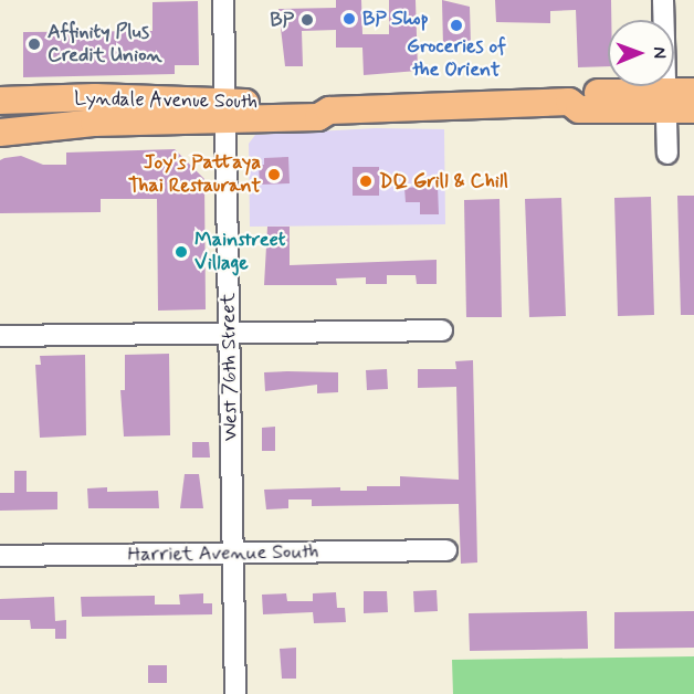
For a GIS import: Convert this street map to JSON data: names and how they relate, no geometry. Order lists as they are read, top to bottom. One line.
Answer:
{"streets":{"main road":["Lyndale Avenue South"],"street":["West 76th Street","Harriet Avenue South"]},"crossings":[["Lyndale Avenue South","West 76th Street"],["West 76th Street","Harriet Avenue South"]],"places":["BP Shop","BP","Groceries of the Orient","Affinity Plus Credit Union","Joy's Pattaya Thai Restaurant","DQ Grill & Chill","Mainstreet Village"],"north":"right"}
